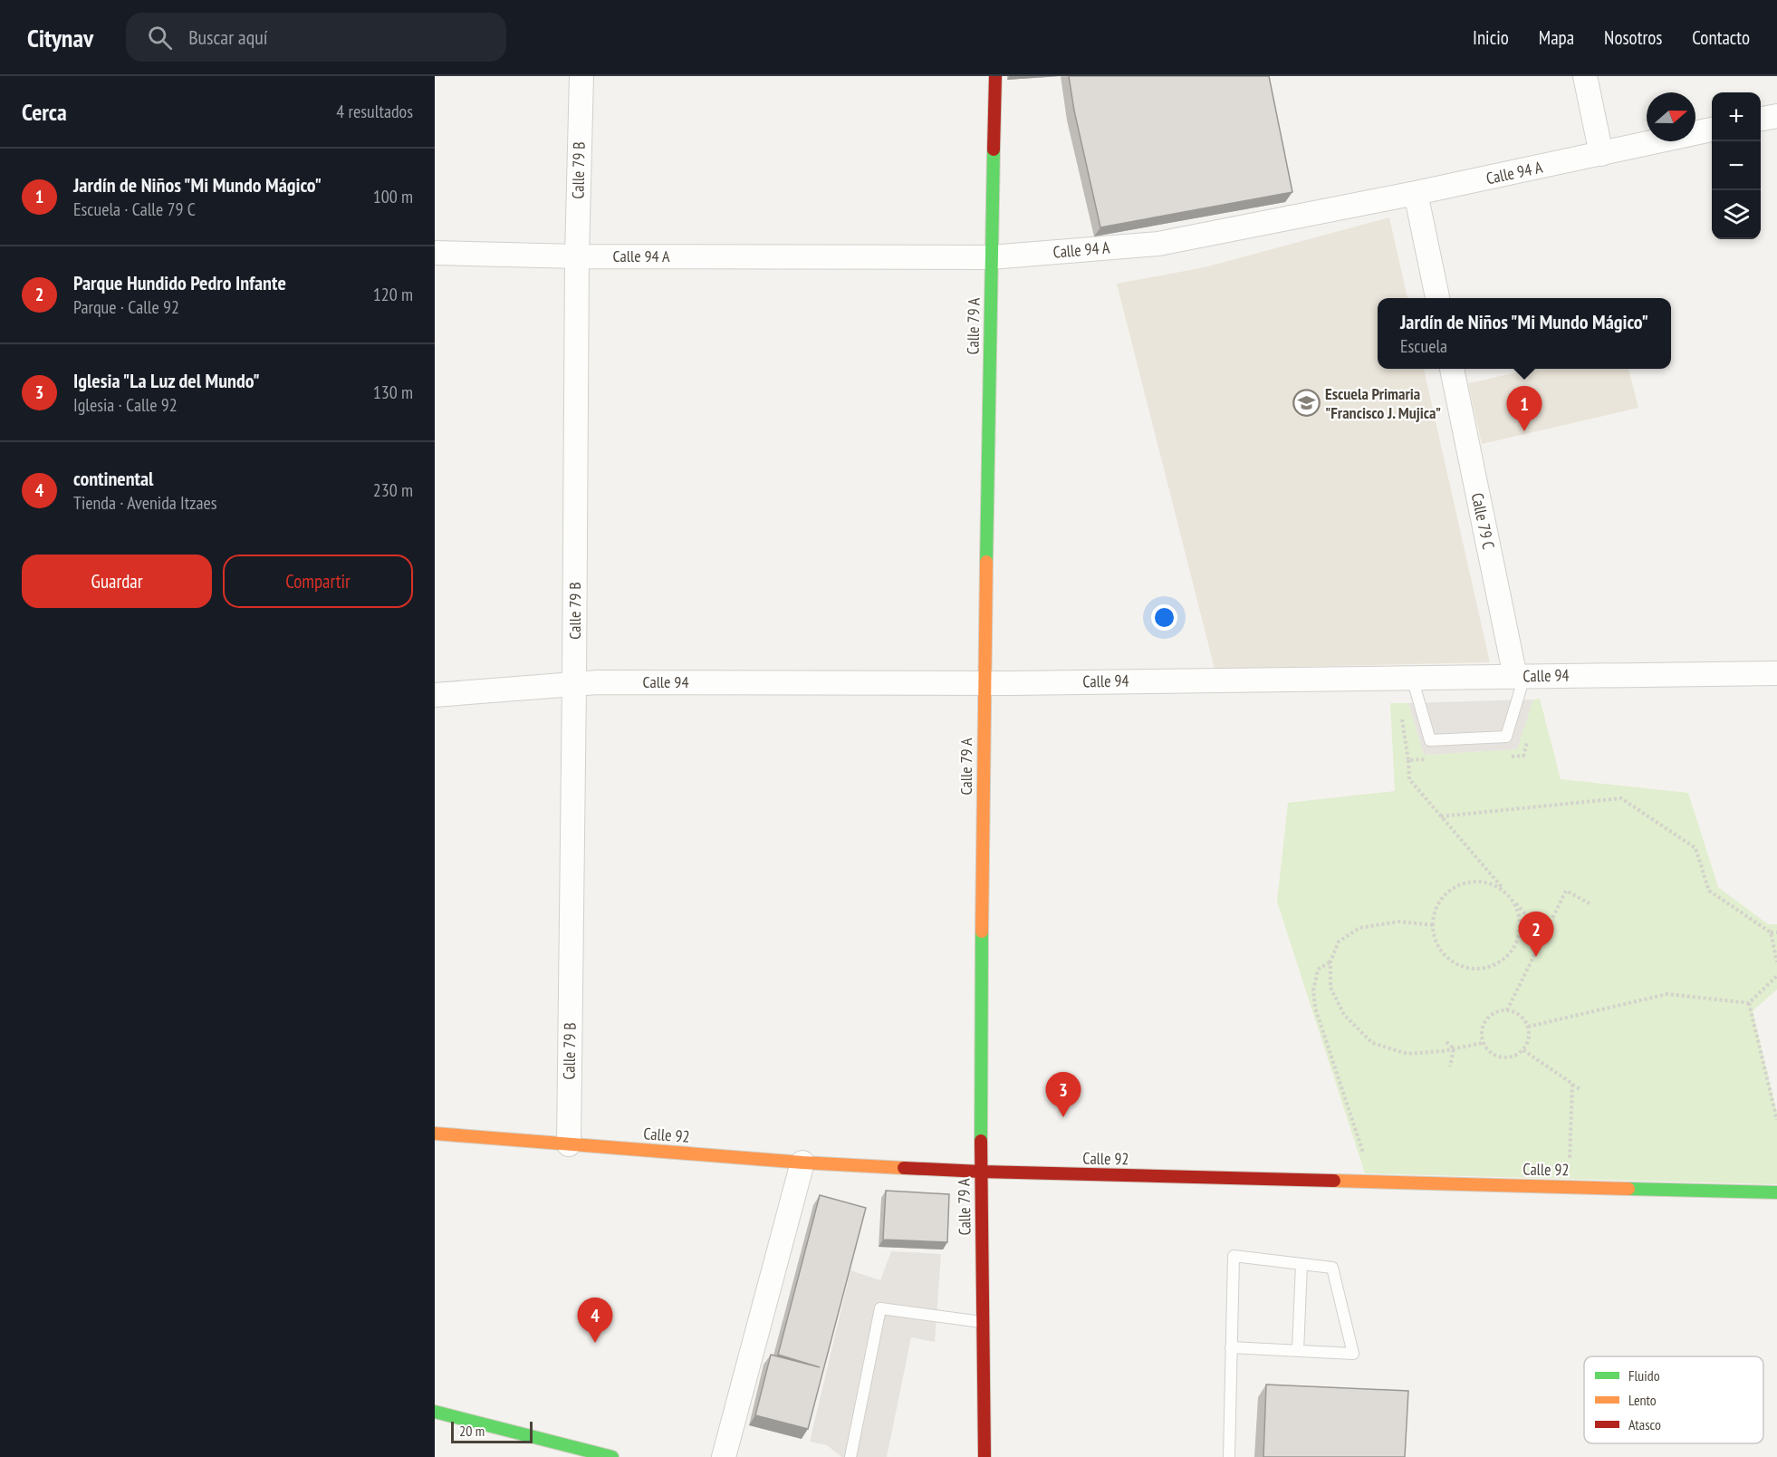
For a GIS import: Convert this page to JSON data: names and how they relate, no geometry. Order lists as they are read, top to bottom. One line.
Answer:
{"streets":{"street":["Calle 79 B","Calle 94 A","Calle 79 A","Calle 79 C","Calle 94","Calle 92"]},"crossings":[["Calle 79 B","Calle 94 A"],["Calle 79 B","Calle 94"],["Calle 79 B","Calle 92"],["Calle 94 A","Calle 79 A"],["Calle 79 A","Calle 94"],["Calle 79 A","Calle 92"],["Calle 79 C","Calle 94"]],"places":{"school or university":["Escuela Primaria \"Francisco J. Mujica\""]},"legend":["Fluido","Lento","Atasco"],"scale_bar":"20 m","north":"right","page":{"header":"Citynav","search":"Buscar aquí","nav":["Inicio","Mapa","Nosotros","Contacto"],"heading":["Cerca","4 resultados"],"map_buttons":["+","−"],"list":[{"mark":"1","name":"Jardín de Niños \"Mi Mundo Mágico\"","note":"Escuela · Calle 79 C","value":"100 m"},{"mark":"2","name":"Parque Hundido Pedro Infante","note":"Parque · Calle 92","value":"120 m"},{"mark":"3","name":"Iglesia \"La Luz del Mundo\"","note":"Iglesia · Calle 92","value":"130 m"},{"mark":"4","name":"continental","note":"Tienda · Avenida Itzaes","value":"230 m"}],"popup":["Jardín de Niños \"Mi Mundo Mágico\"","Escuela"],"pins":["1","2","3","4"],"buttons":["Guardar","Compartir"],"scale":"20 m"}}
